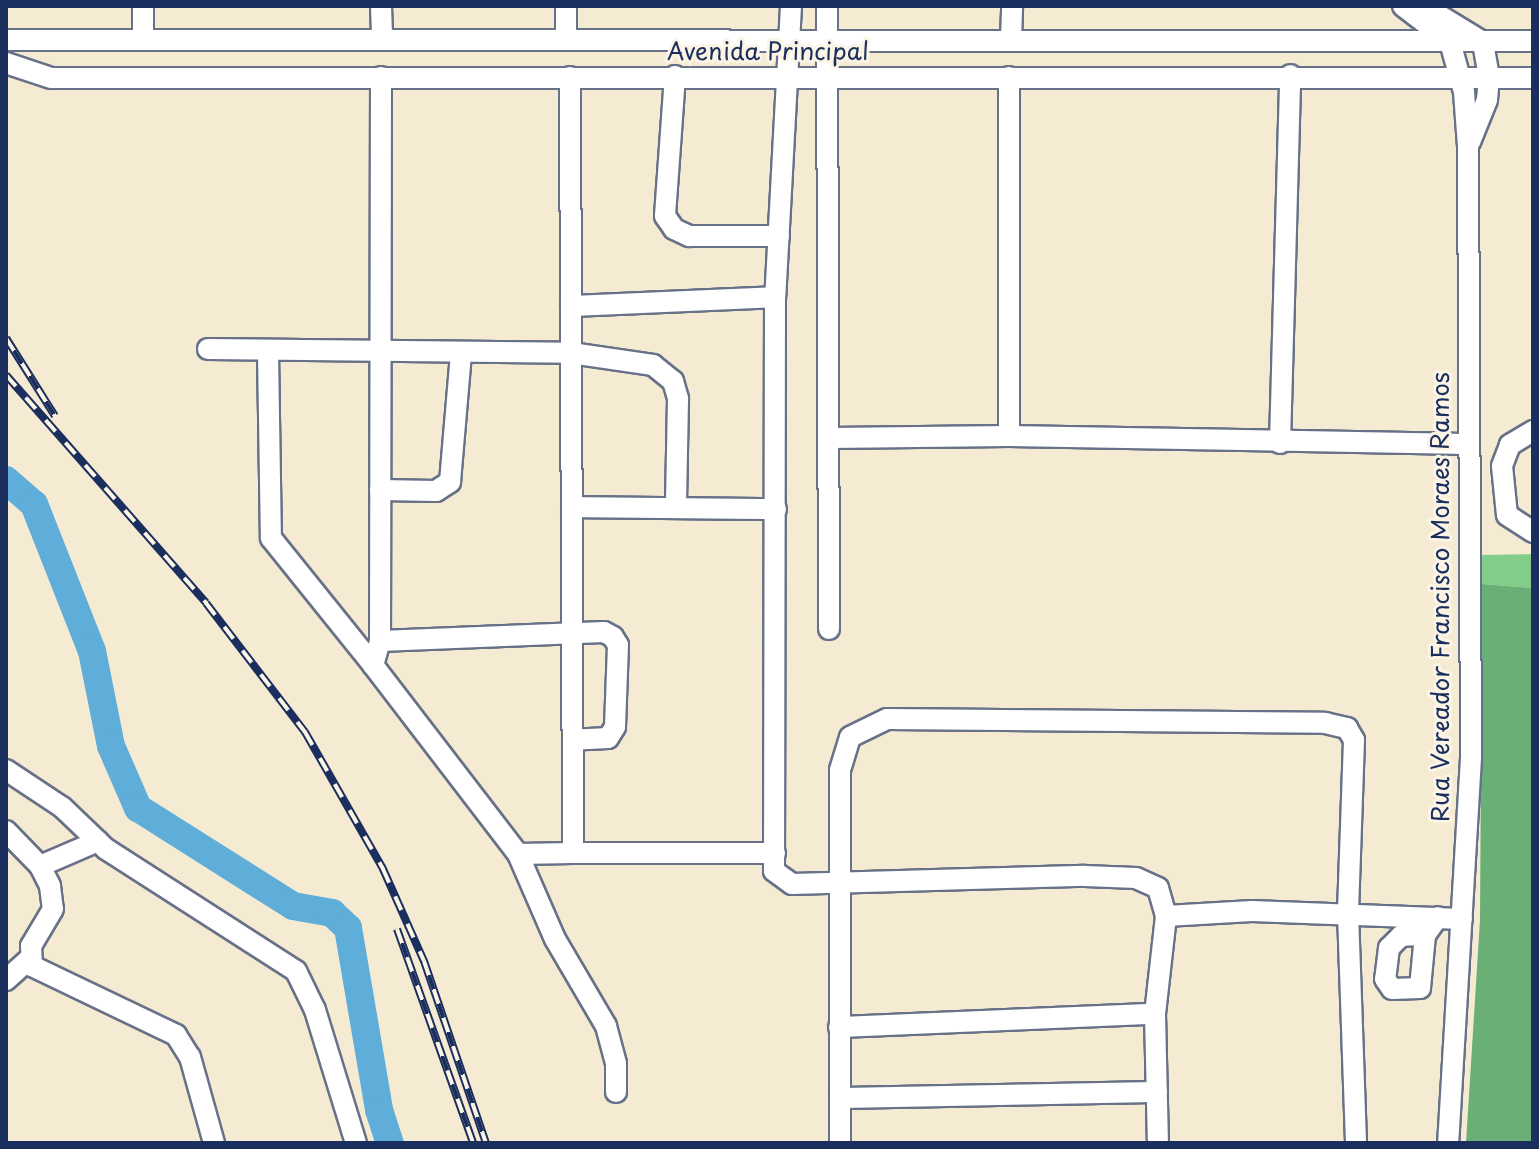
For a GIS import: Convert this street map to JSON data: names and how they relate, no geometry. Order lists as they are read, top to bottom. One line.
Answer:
{"streets":{"street":["Avenida Principal","Rua Vereador Francisco Moraes Ramos"]},"crossings":[["Avenida Principal","Rua Vereador Francisco Moraes Ramos"]]}
